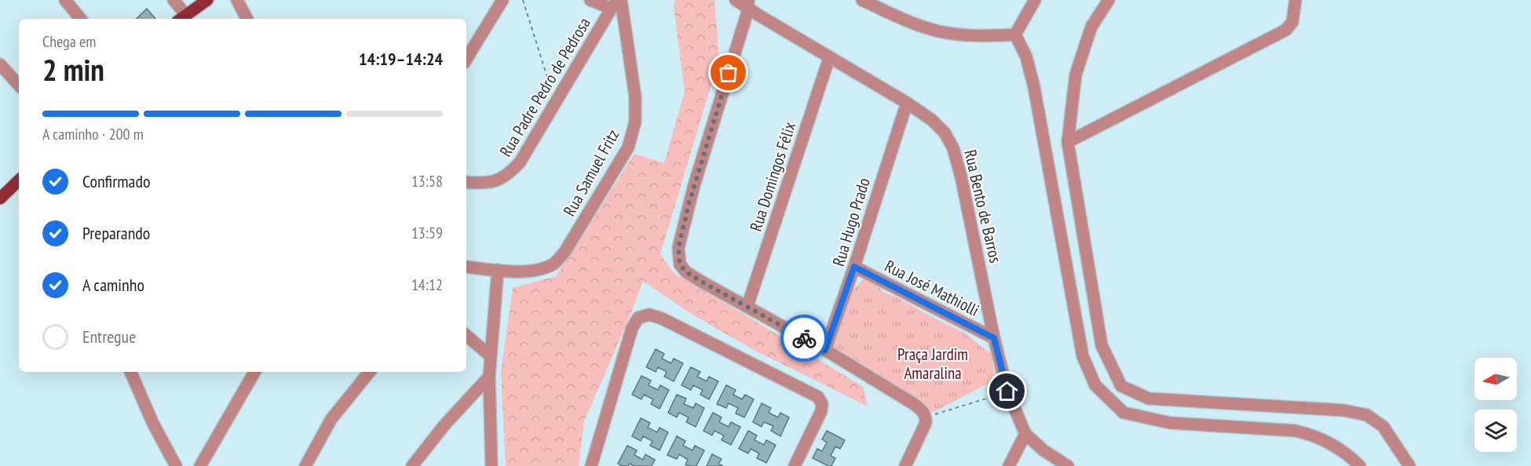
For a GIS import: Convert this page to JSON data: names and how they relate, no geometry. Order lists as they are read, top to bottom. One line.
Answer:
{"streets":{"street":["Rua Padre Pedro de Pedrosa","Rua Samuel Fritz","Rua Domingos Félix","Rua Bento de Barros","Rua Hugo Prado","Rua José Mathiolli"]},"crossings":[["Rua Padre Pedro de Pedrosa","Rua Samuel Fritz"],["Rua Domingos Félix","Rua Bento de Barros"],["Rua Bento de Barros","Rua Hugo Prado"],["Rua Bento de Barros","Rua José Mathiolli"],["Rua Hugo Prado","Rua José Mathiolli"]],"parks":["Praça Jardim Amaralina"],"north":"left","page":{"heading":["2 min","Chega em","14:19–14:24"],"bar":"A caminho · 200 m","list":[["Confirmado","13:58"],["Preparando","13:59"],["A caminho","14:12"],"Entregue"]}}
